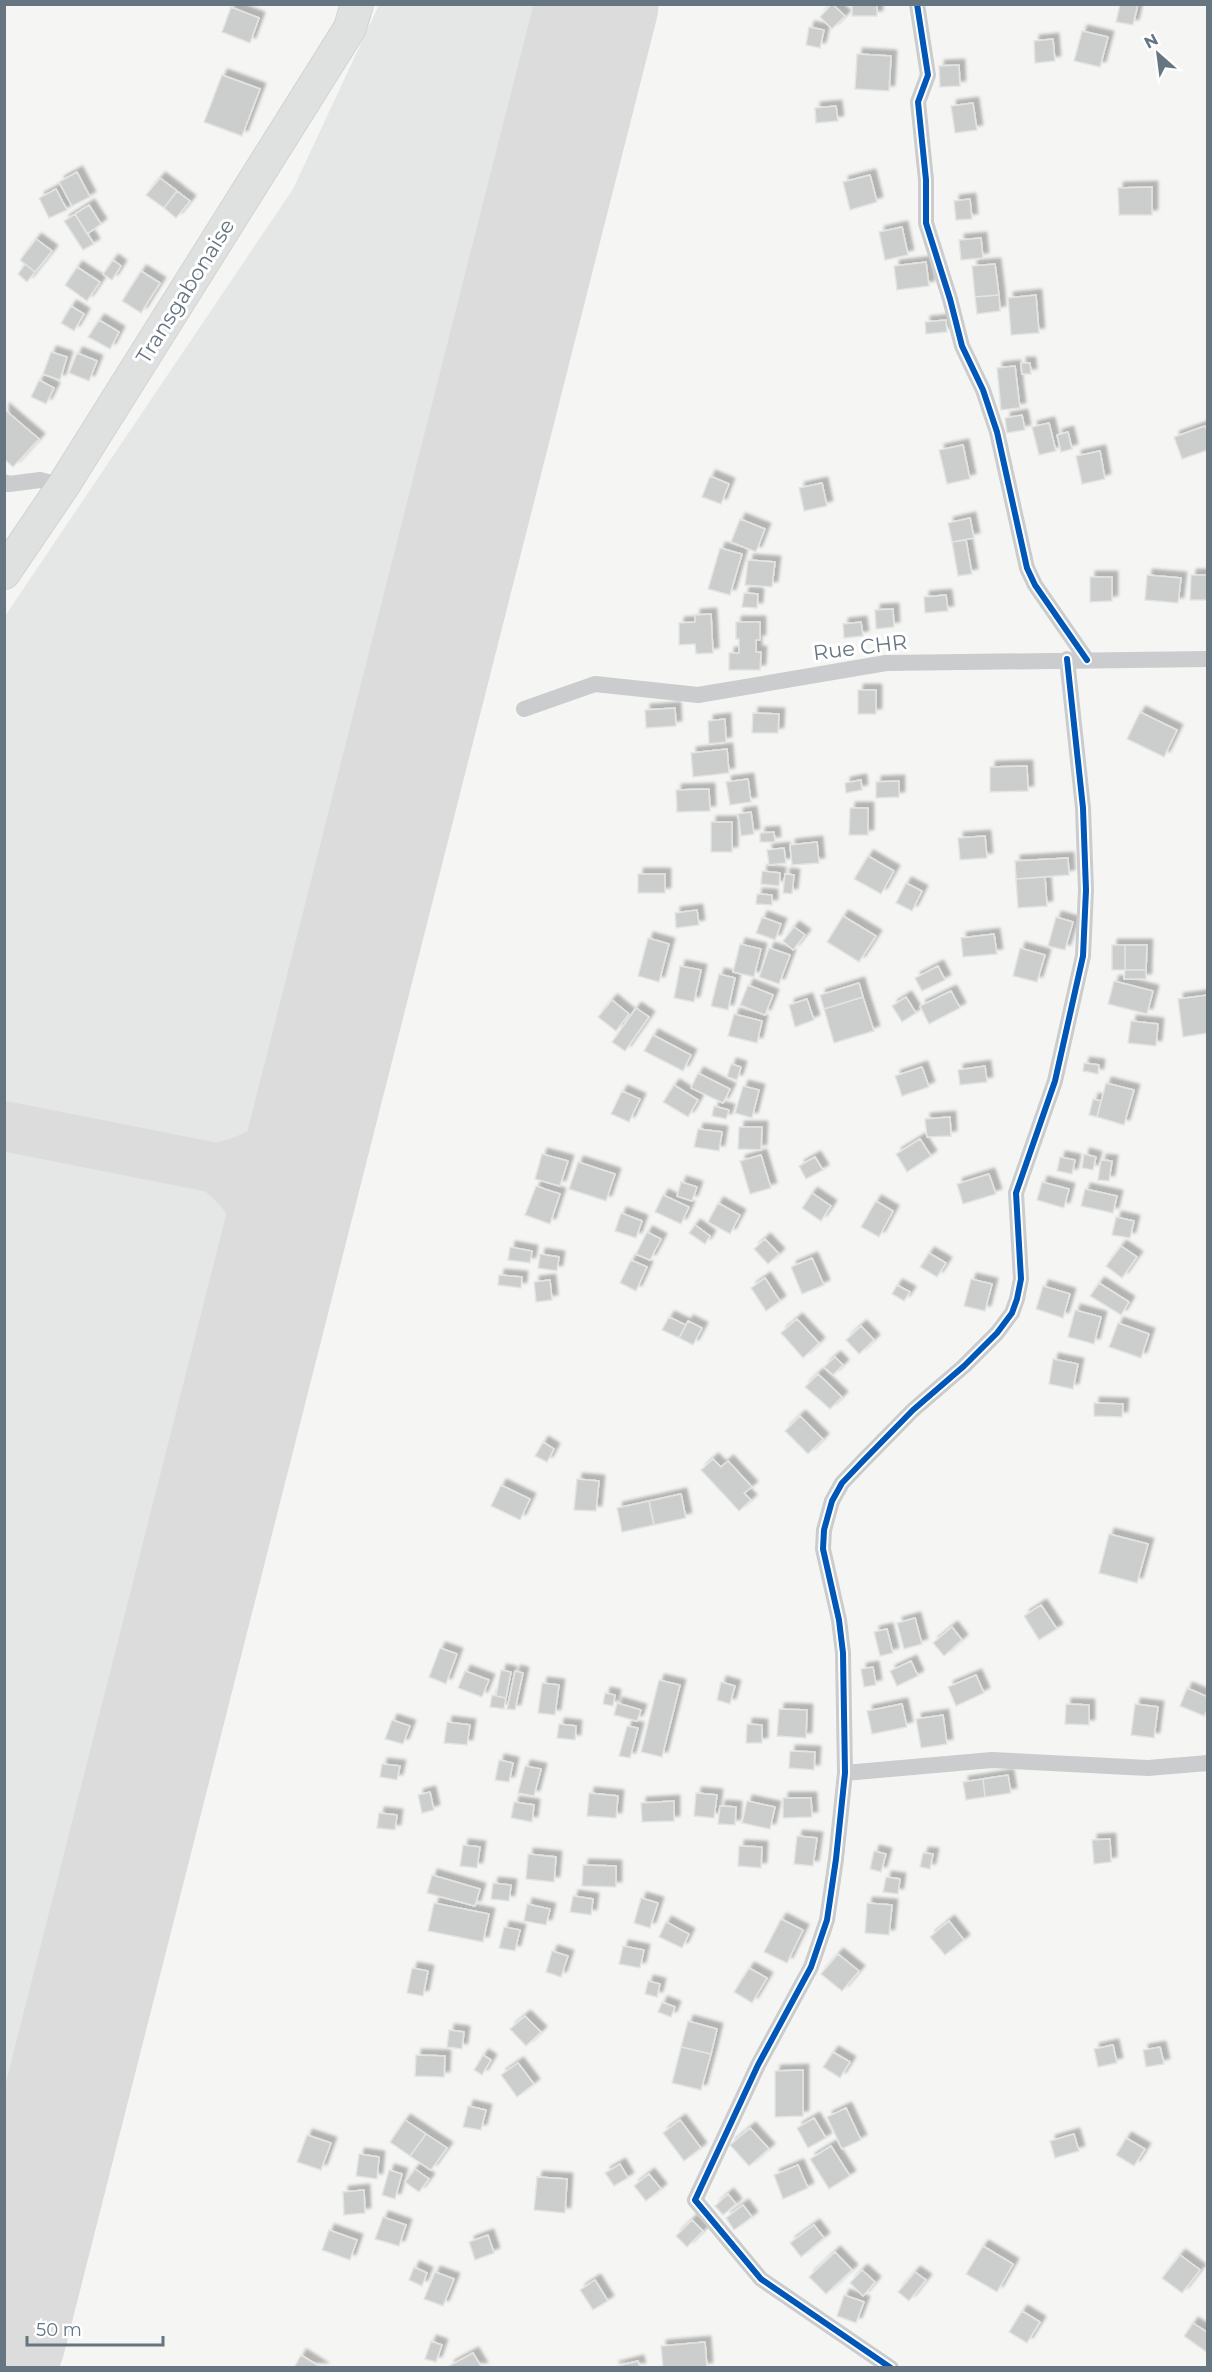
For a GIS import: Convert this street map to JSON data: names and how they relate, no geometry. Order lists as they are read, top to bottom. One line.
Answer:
{"streets":{"highway":["Transgabonaise"],"street":["Rue CHR"]},"scale_bar":"50 m","north":"top left"}
